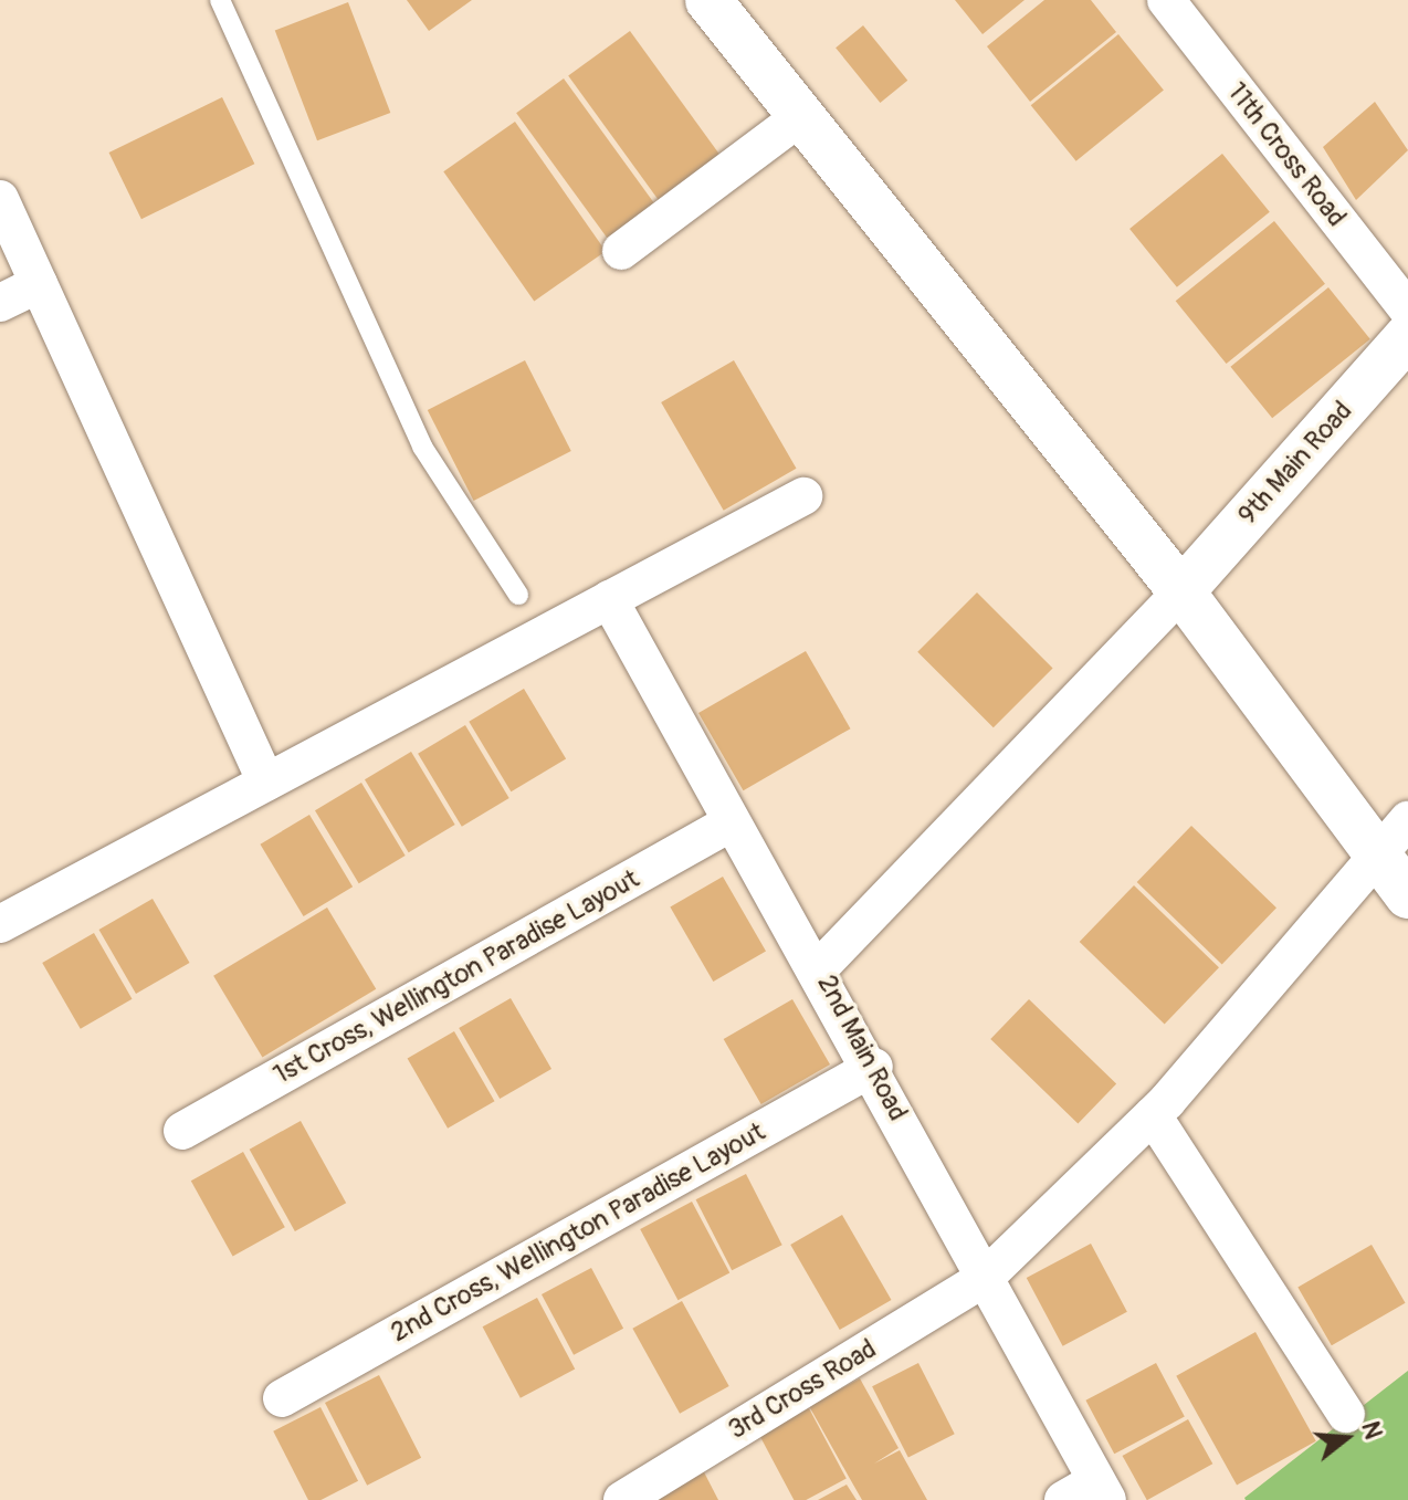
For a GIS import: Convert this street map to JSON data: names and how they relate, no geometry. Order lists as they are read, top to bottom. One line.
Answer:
{"streets":{"street":["11th Cross Road","9th Main Road","1st Cross, Wellington Paradise Layout","2nd Main Road","2nd Cross, Wellington Paradise Layout","3rd Cross Road"]},"crossings":[["1st Cross, Wellington Paradise Layout","2nd Main Road"],["2nd Main Road","2nd Cross, Wellington Paradise Layout"],["2nd Main Road","3rd Cross Road"]],"north":"right"}
